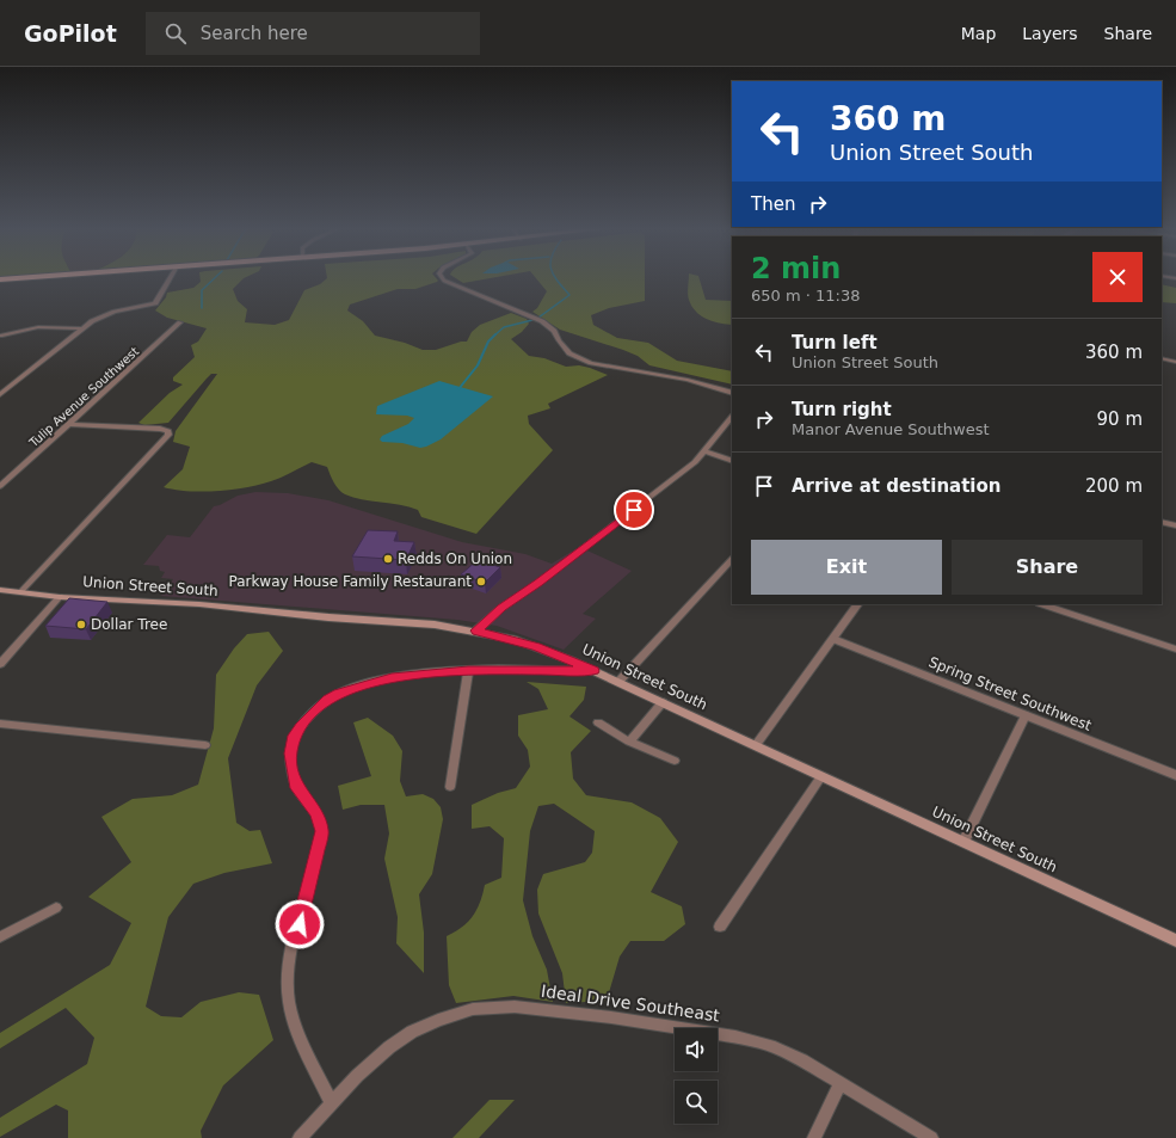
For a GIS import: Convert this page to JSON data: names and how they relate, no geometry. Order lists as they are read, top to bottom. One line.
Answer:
{"streets":{"main road":["Union Street South"],"street":["Tulip Avenue Southwest","Spring Street Southwest","Ideal Drive Southeast"]},"places":["Redds On Union","Parkway House Family Restaurant","Dollar Tree"],"page":{"header":"GoPilot","search":"Search here","nav":["Map","Layers","Share"],"turn":["360 m","Union Street South"],"then":"Then","heading":["2 min","650 m · 11:38"],"list":[{"name":"Turn left","note":"Union Street South","value":"360 m"},{"name":"Turn right","note":"Manor Avenue Southwest","value":"90 m"},{"name":"Arrive at destination","value":"200 m"}],"buttons":["Exit","Share"]}}
